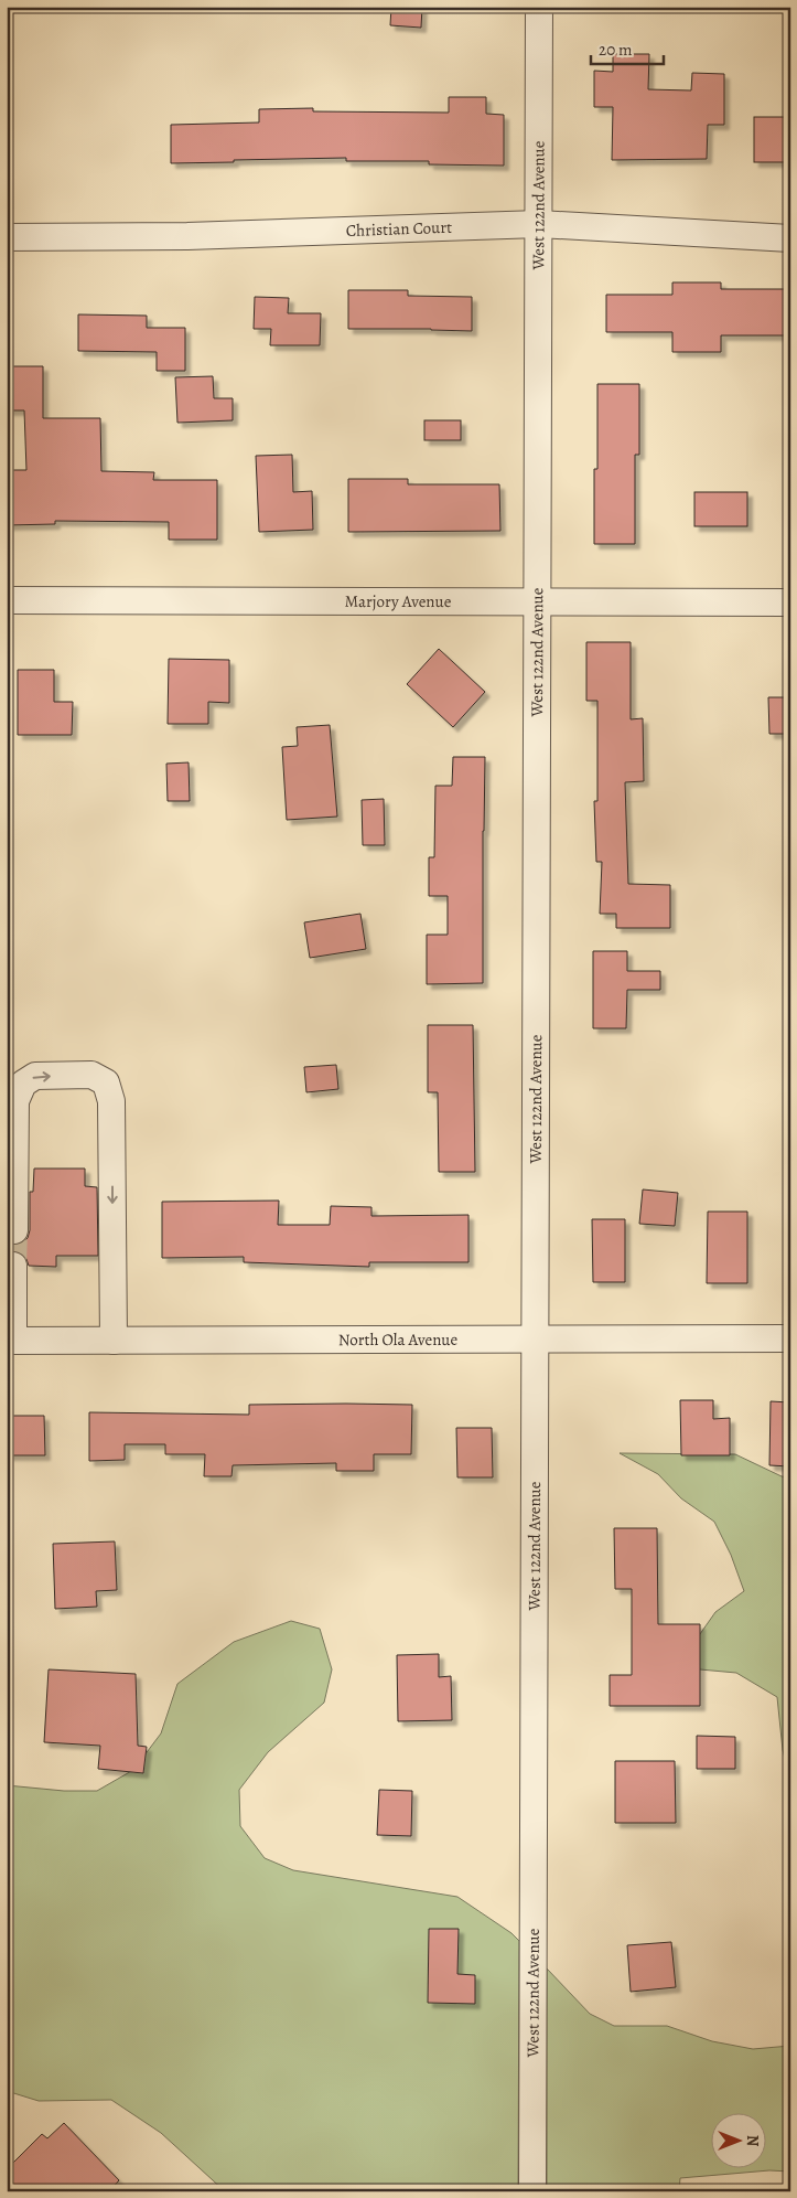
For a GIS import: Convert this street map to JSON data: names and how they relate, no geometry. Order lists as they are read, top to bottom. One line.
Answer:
{"streets":{"street":["West 122nd Avenue","Christian Court","Marjory Avenue","North Ola Avenue"]},"crossings":[["West 122nd Avenue","Christian Court"],["West 122nd Avenue","Marjory Avenue"],["West 122nd Avenue","North Ola Avenue"]],"scale_bar":"20 m","north":"right"}
